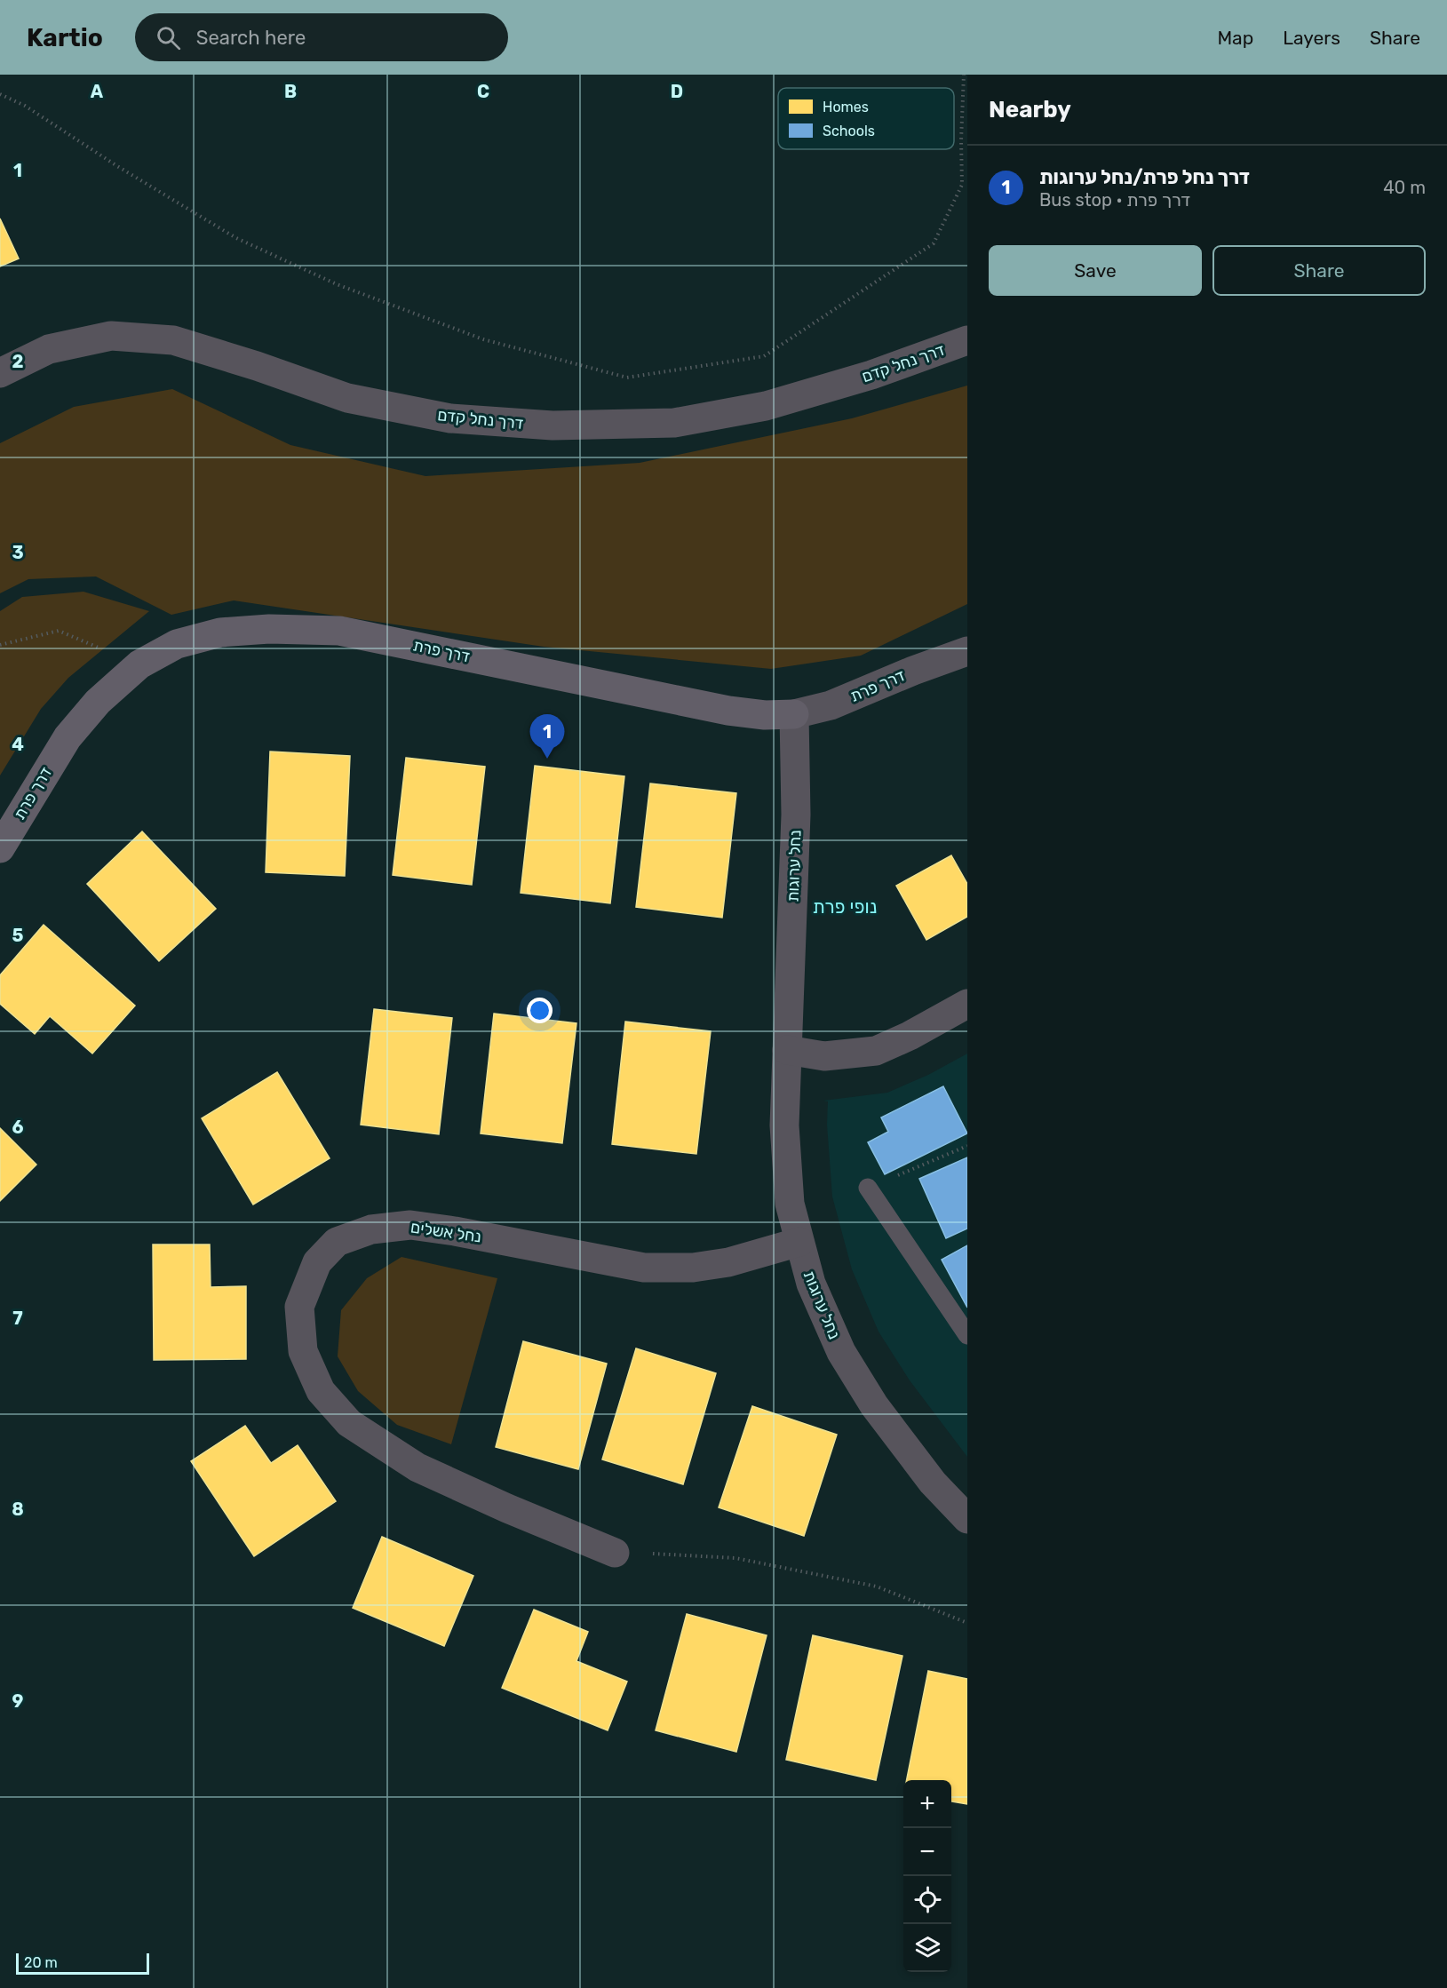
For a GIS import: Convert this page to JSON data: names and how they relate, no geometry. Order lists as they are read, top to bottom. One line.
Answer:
{"streets":{"street":["דרך נחל קדם","דרך פרת","נחל ערוגות","נחל אשלים"]},"crossings":[["דרך פרת","נחל ערוגות"],["נחל ערוגות","נחל אשלים"]],"districts":["נופי פרת"],"legend":["Homes","Schools"],"scale_bar":"20 m","page":{"header":"Kartio","search":"Search here","nav":["Map","Layers","Share"],"heading":"Nearby","list":[{"mark":"1","name":"דרך נחל פרת/נחל ערוגות","note":"Bus stop · דרך פרת","value":"40 m"}],"buttons":["Save","Share"],"pins":"1","map_buttons":["+","−"],"scale":"20 m"},"grid":{"columns":["A","B","C","D"],"rows":["1","2","3","4","5","6","7","8","9"]}}
